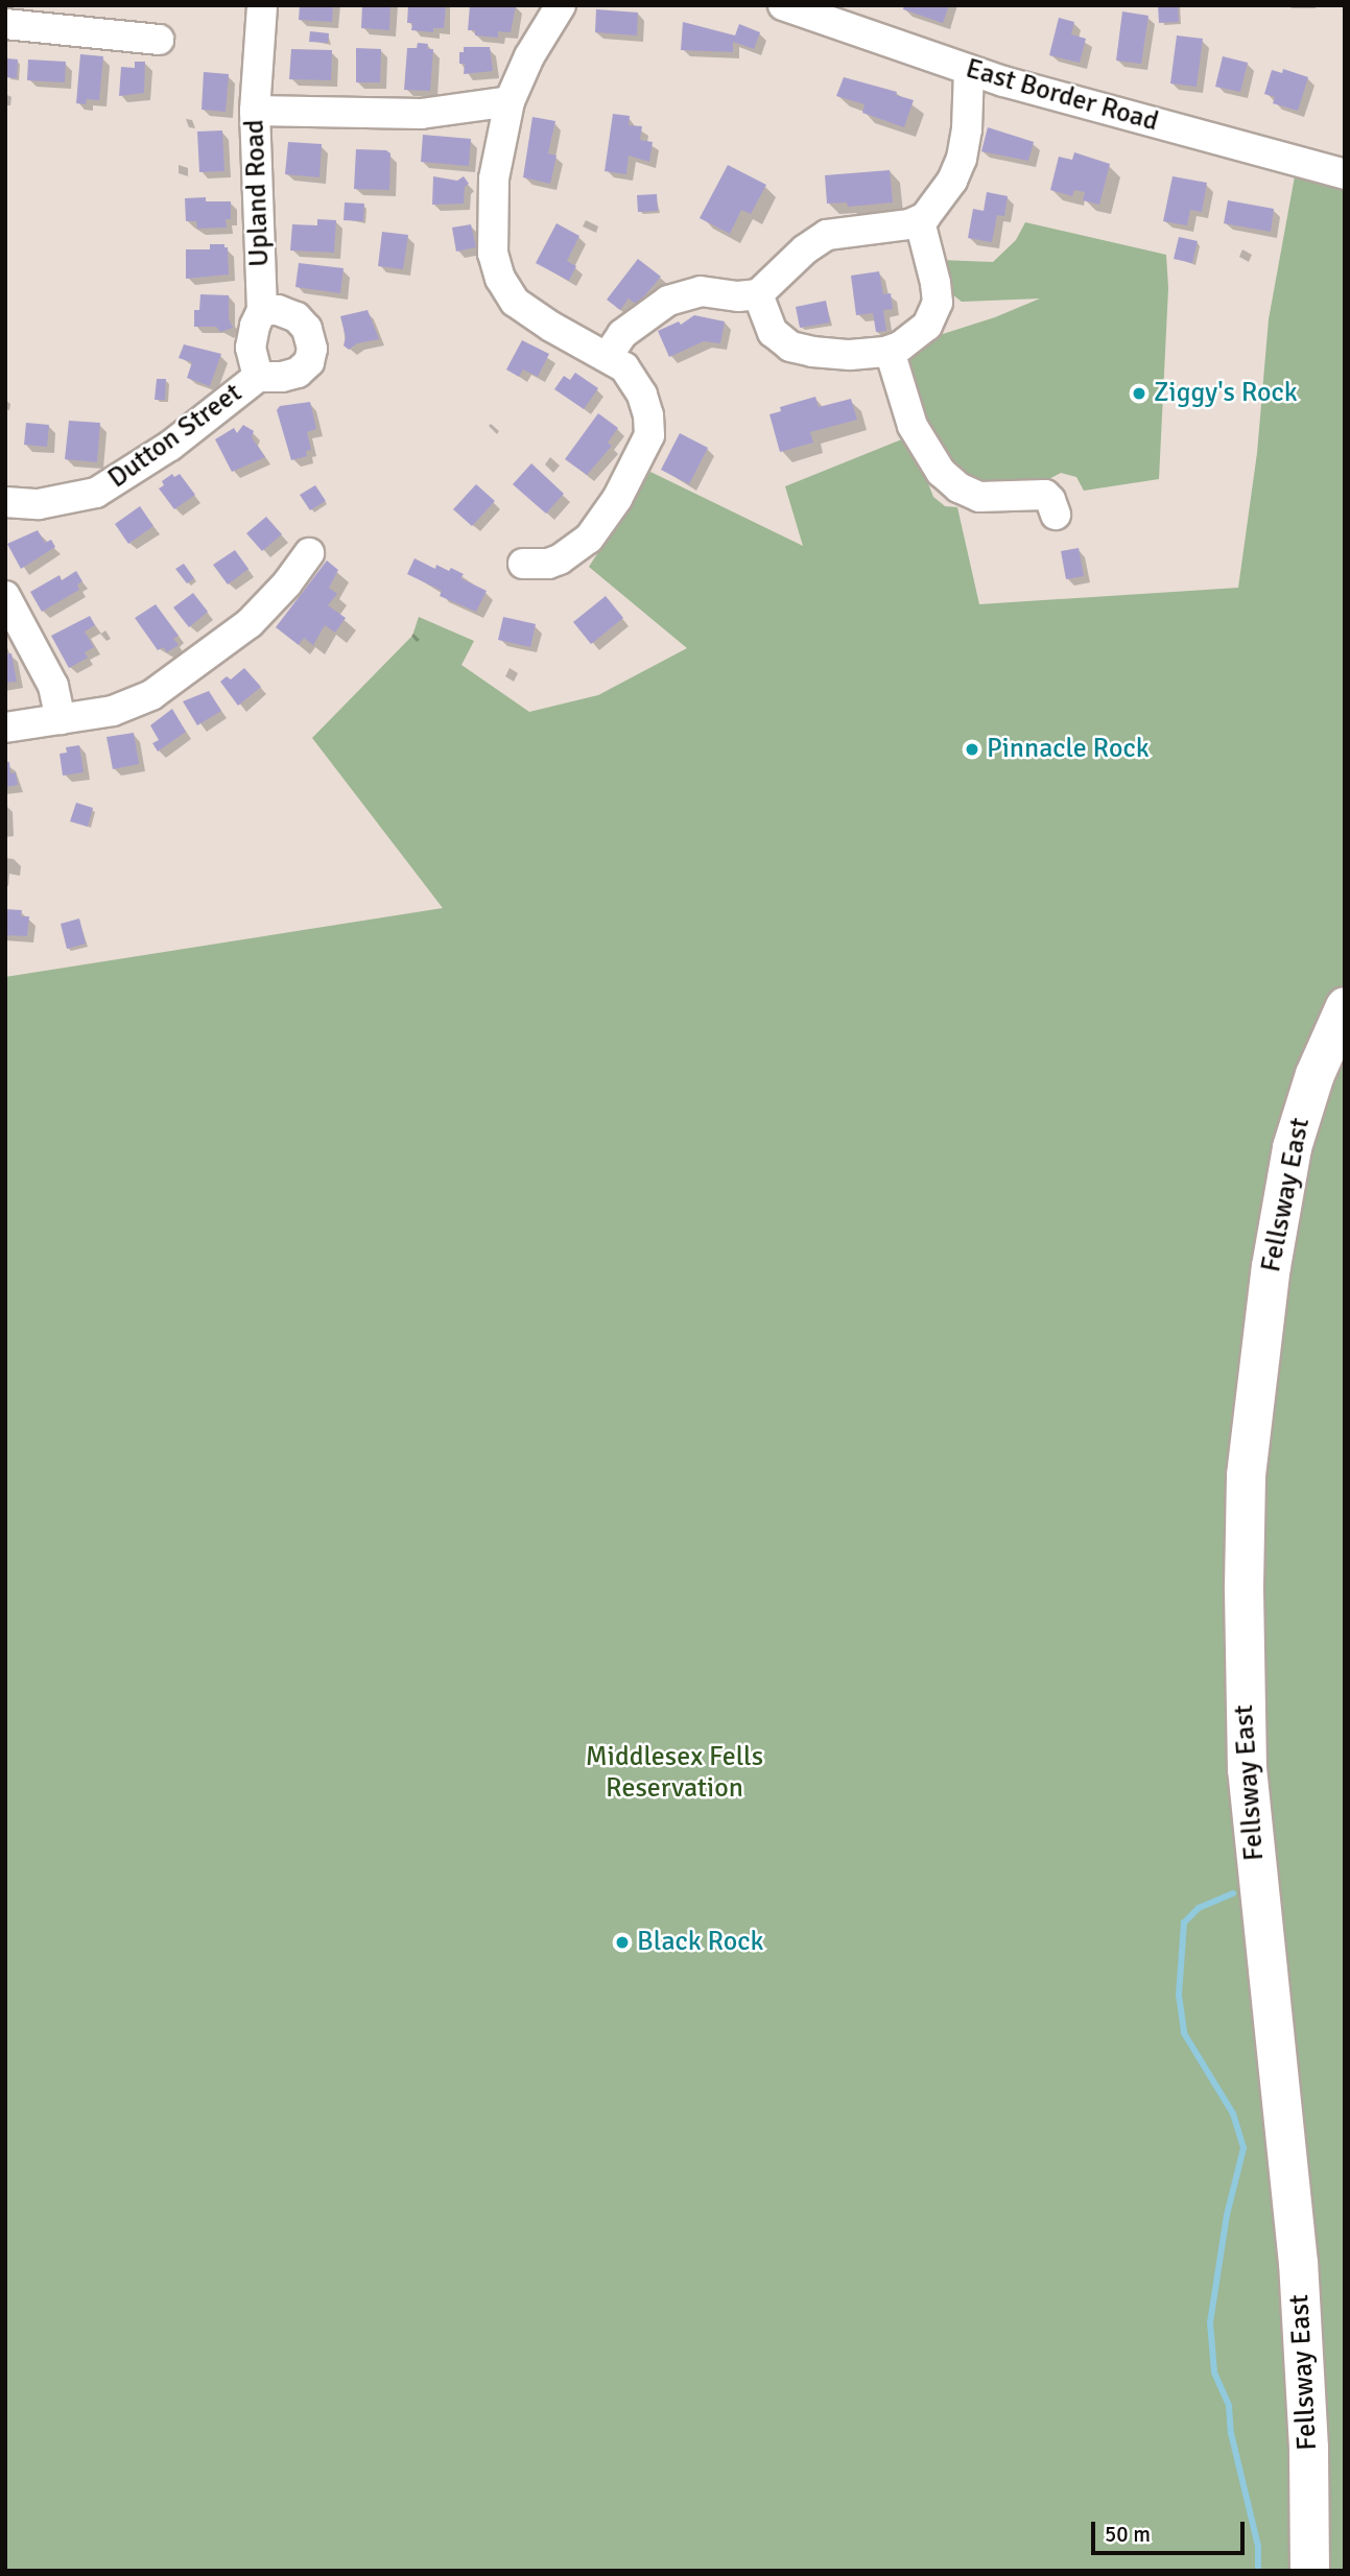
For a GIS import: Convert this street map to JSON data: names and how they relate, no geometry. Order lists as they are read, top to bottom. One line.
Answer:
{"streets":{"main road":["Fellsway East"],"street":["East Border Road","Upland Road","Dutton Street"]},"crossings":[["Upland Road","Dutton Street"]],"parks":["Middlesex Fells Reservation"],"places":["Ziggy's Rock","Pinnacle Rock","Black Rock"],"scale_bar":"50 m"}
